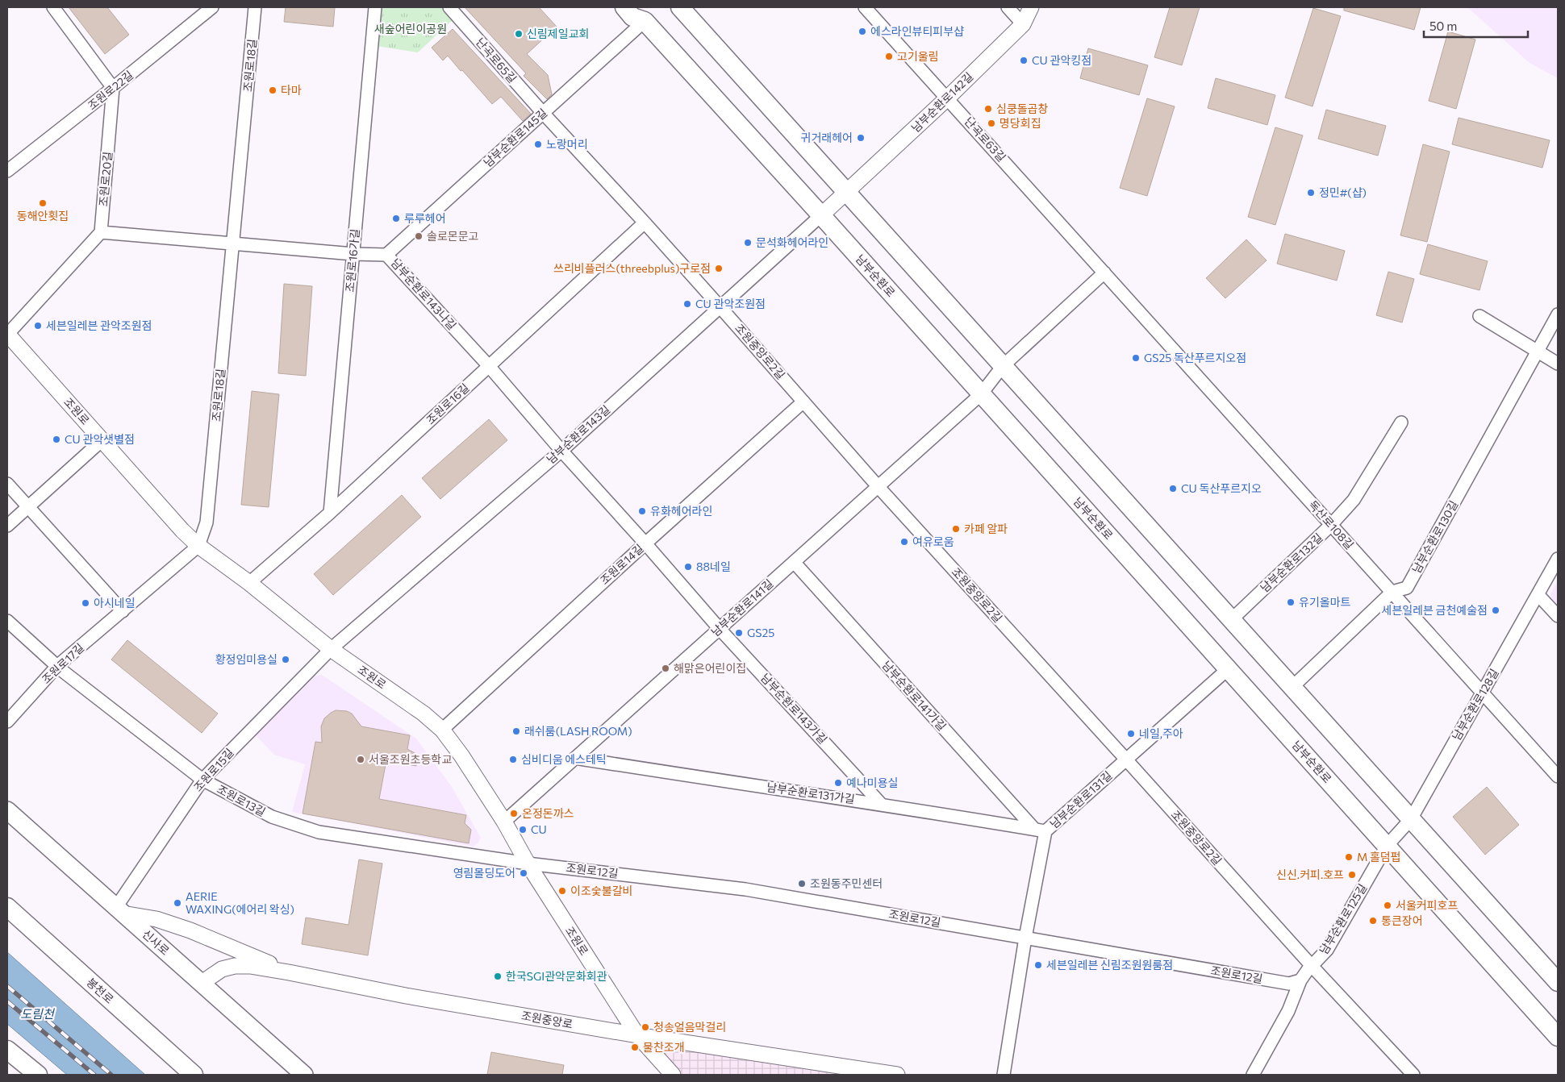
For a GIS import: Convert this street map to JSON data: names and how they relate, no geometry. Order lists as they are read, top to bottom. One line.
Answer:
{"streets":{"main road":["남부순환로","신사로","봉천로"],"street":["난곡로65길","조원로18길","조원로22길","남부순환로142길","남부순환로145길","난곡로63길","조원로20길","조원로16가길","남부순환로143나길","조원중앙로2길","조원로16길","조원로","남부순환로143길","독산로108길","남부순환로130길","남부순환로132길","조원로14길","남부순환로141길","조원로17길","남부순환로141가길","남부순환로128길","남부순환로143가길","조원로15길","남부순환로131가길","남부순환로131길","조원로13길","조원로12길","남부순환로125길","조원중앙로"]},"crossings":[["난곡로65길","남부순환로145길"],["난곡로65길","조원중앙로2길"],["조원로18길","남부순환로143나길"],["조원로18길","조원로"],["조원로18길","조원로17길"],["조원로22길","조원로20길"],["남부순환로142길","난곡로63길"],["남부순환로142길","남부순환로"],["남부순환로142길","남부순환로143길"],["남부순환로145길","남부순환로"],["남부순환로145길","남부순환로143나길"],["남부순환로145길","조원중앙로2길"],["난곡로63길","독산로108길"],["난곡로63길","남부순환로141길"],["조원로16가길","남부순환로143나길"],["조원로16가길","조원로16길"],["남부순환로","남부순환로143길"],["남부순환로","남부순환로141길"],["남부순환로","남부순환로128길"],["남부순환로","남부순환로131길"],["남부순환로","남부순환로125길"],["남부순환로143나길","조원로16길"],["남부순환로143나길","남부순환로143길"],["남부순환로143나길","남부순환로143가길"],["조원중앙로2길","조원로16길"],["조원중앙로2길","남부순환로143길"],["조원중앙로2길","조원로14길"],["조원중앙로2길","남부순환로141길"],["조원중앙로2길","남부순환로131길"],["조원중앙로2길","남부순환로125길"],["조원로16길","조원로"],["조원로","남부순환로143길"],["조원로","조원로14길"],["조원로","남부순환로141길"],["조원로","조원로17길"],["조원로","조원로15길"],["조원로","조원로13길"],["조원로","조원로12길"],["조원로","조원중앙로"],["남부순환로143길","남부순환로143가길"],["남부순환로143길","조원로15길"],["독산로108길","남부순환로130길"],["독산로108길","남부순환로132길"],["독산로108길","남부순환로141길"],["독산로108길","남부순환로128길"],["조원로14길","남부순환로143가길"],["남부순환로141길","남부순환로141가길"],["남부순환로141길","남부순환로143가길"],["남부순환로141길","남부순환로131가길"],["조원로17길","조원로13길"],["남부순환로141가길","남부순환로131가길"],["남부순환로141가길","남부순환로131길"],["남부순환로128길","남부순환로125길"],["남부순환로143가길","남부순환로131가길"],["조원로15길","조원로13길"],["조원로15길","신사로"],["남부순환로131가길","남부순환로131길"],["남부순환로131길","조원로12길"],["조원로13길","조원로12길"],["조원로12길","남부순환로125길"],["신사로","조원중앙로"]],"water":["도림천"],"parks":["새숲어린이공원"],"places":["에스라인뷰티피부샵","신림제일교회","고기울림","CU 관악킹점","타마","심쿵돌곱창","명당회집","귀거래헤어","노랑머리","정민#(샵)","동해안횟집","루루헤어","솔로몬문고","문석화헤어라인","쓰리비플러스(threebplus)구로점","CU 관악조원점","세븐일레븐 관악조원점","GS25 독산푸르지오점","CU 관악샛별점","CU 독산푸르지오","유화헤어라인","카페 알파","여유로움","88네일","유기올마트","아시네일","세븐일레븐 금천예술점","GS25","황정임미용실","해맑은어린이집","래쉬룸(LASH ROOM)","네일,주아","서울조원초등학교","심비디움 에스테틱","예나미용실","온정돈까스","CU","M 홀덤펍","영림몰딩도어","신신.커피.호프","조원동주민센터","이조숯불갈비","AERIE WAXING(에어리 왁싱)","서울커피호프","통큰장어","세븐일레븐 신림조원원룸점","한국SGI관악문화회관","청송얼음막걸리","물찬조개"],"scale_bar":"50 m"}
